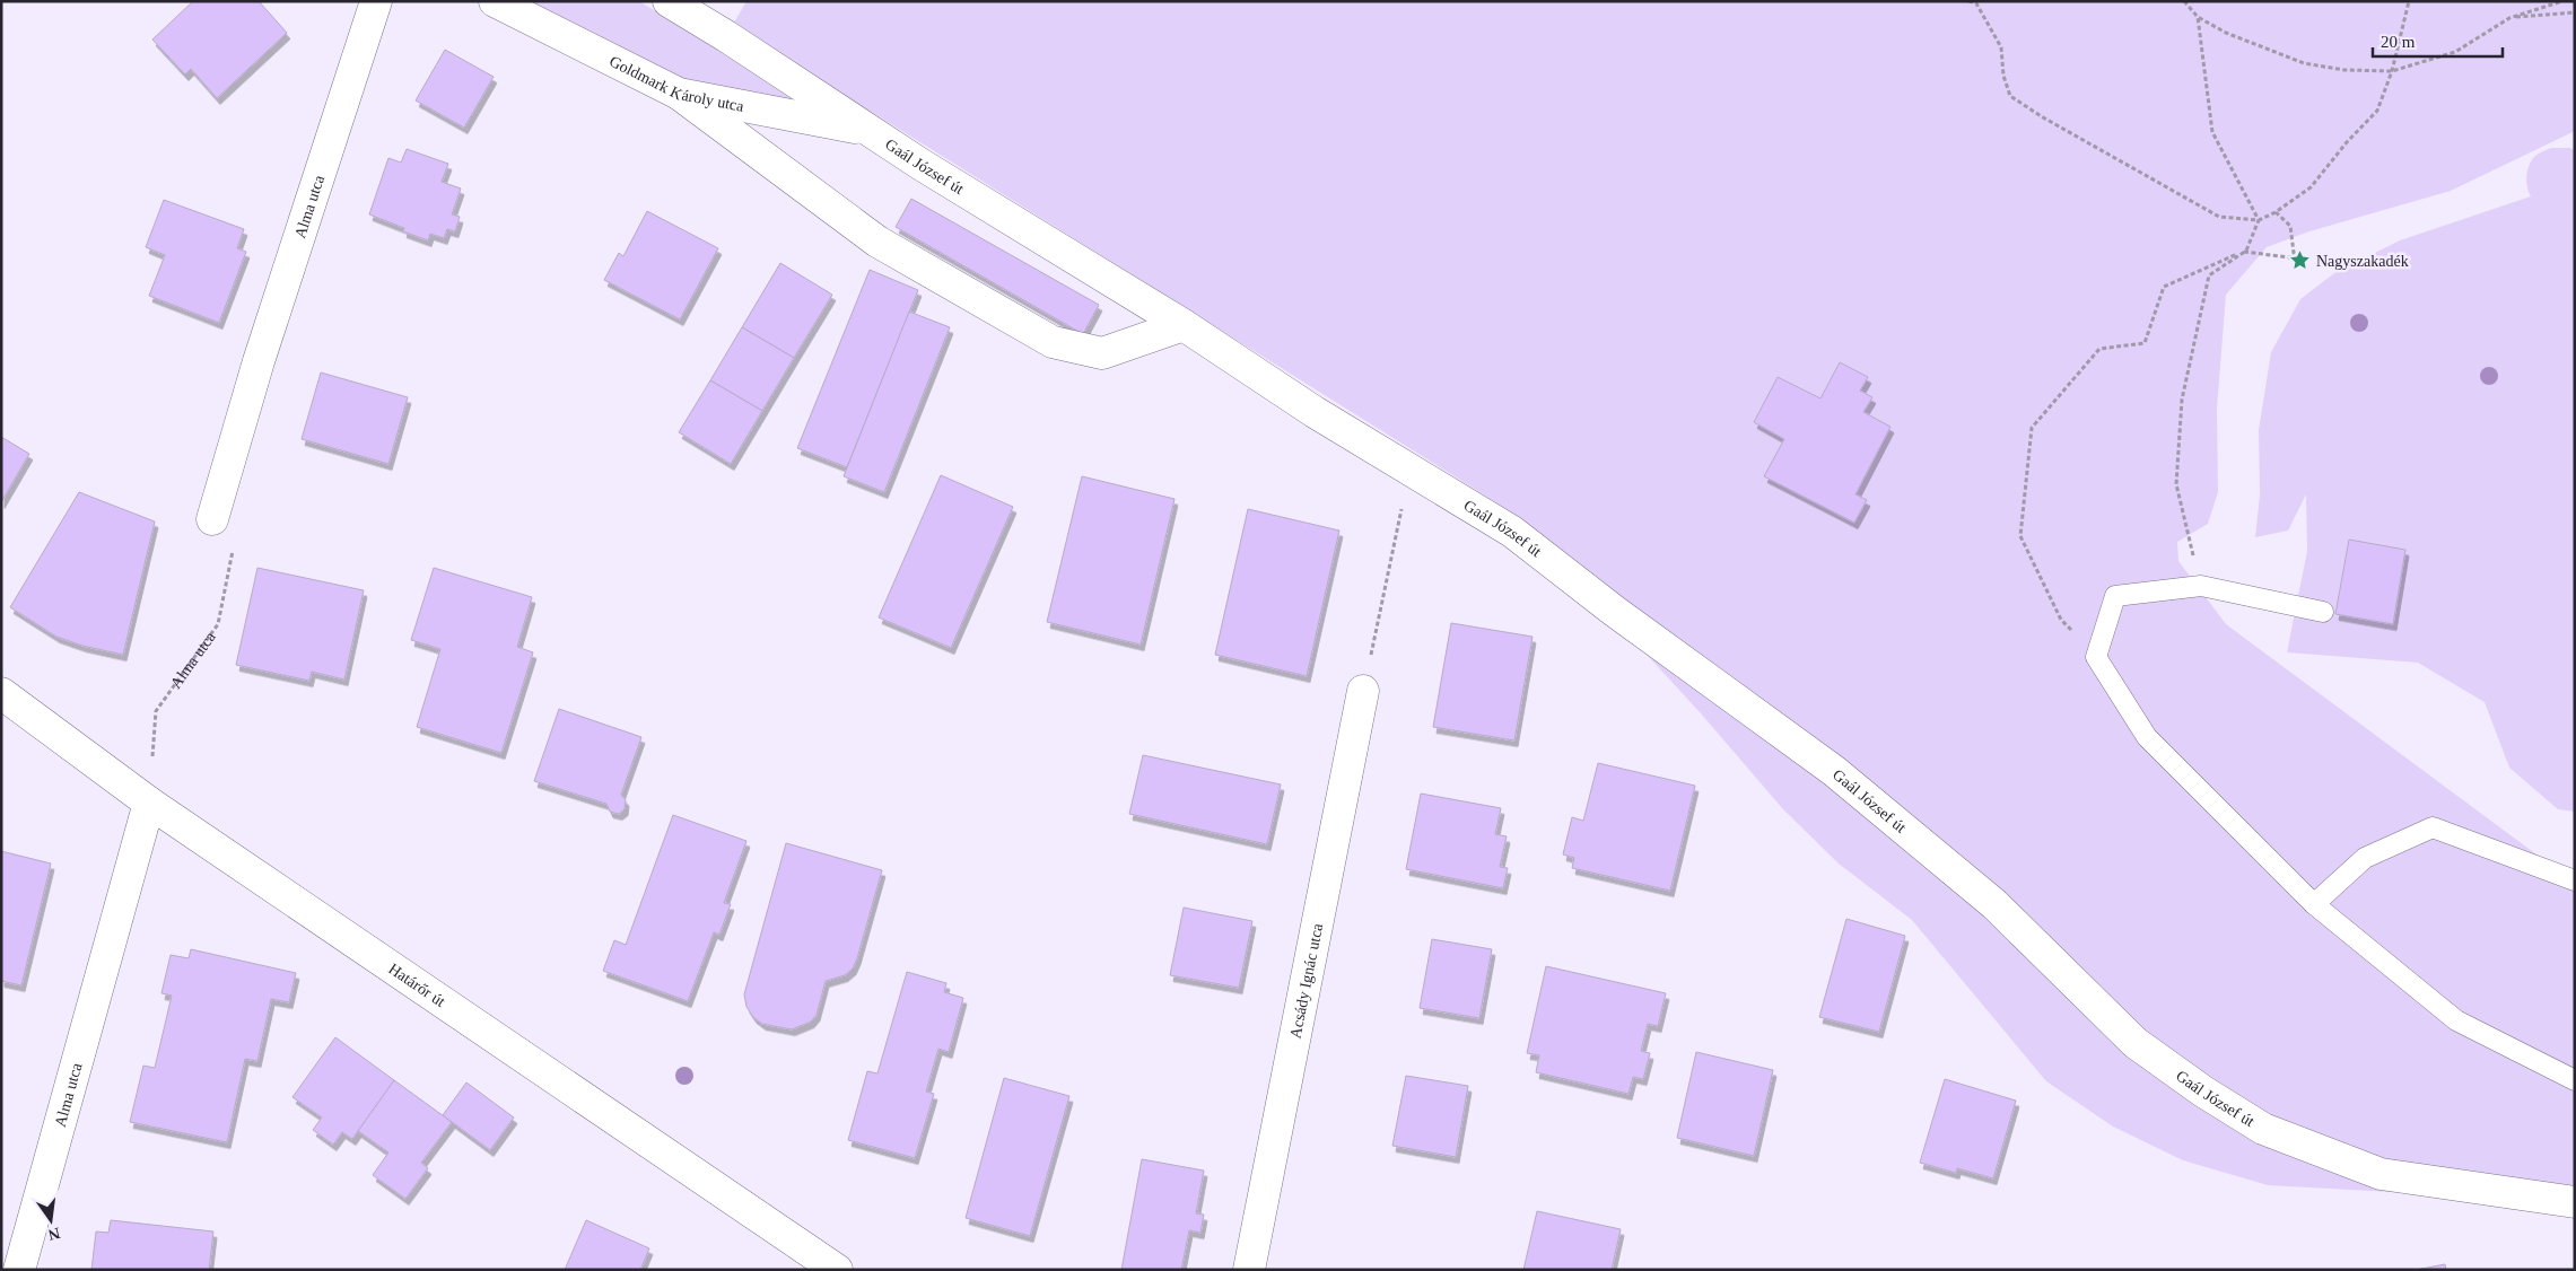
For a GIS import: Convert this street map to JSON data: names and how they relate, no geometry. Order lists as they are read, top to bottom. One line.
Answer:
{"streets":{"street":["Goldmark Károly utca","Gaál József út","Alma utca","Acsády Ignác utca","Határőr út"]},"crossings":[["Goldmark Károly utca","Gaál József út"],["Alma utca","Határőr út"]],"places":{"place":["Nagyszakadék"]},"scale_bar":"20 m","north":"bottom"}
